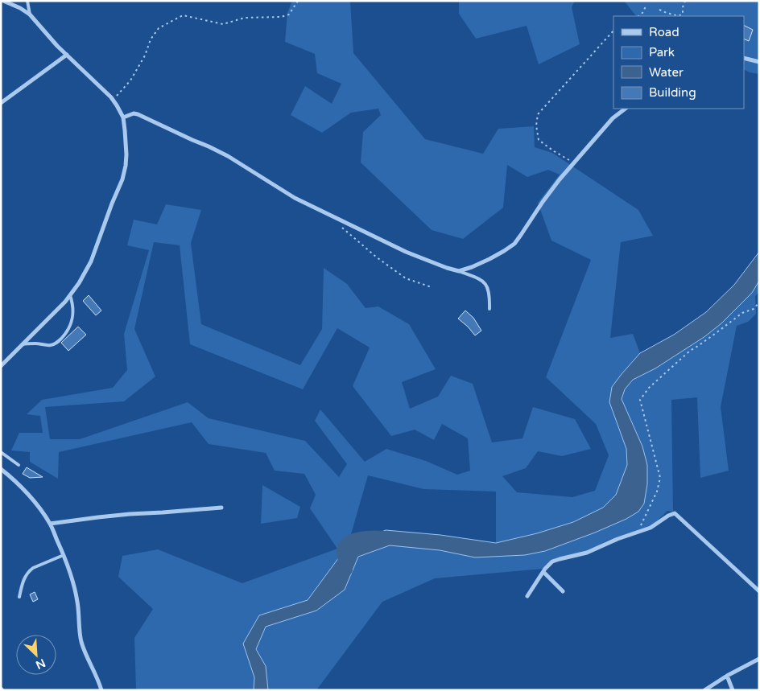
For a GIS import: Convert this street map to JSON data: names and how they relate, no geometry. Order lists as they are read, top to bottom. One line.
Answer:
{"legend":["Road","Park","Water","Building"],"north":"bottom right"}
